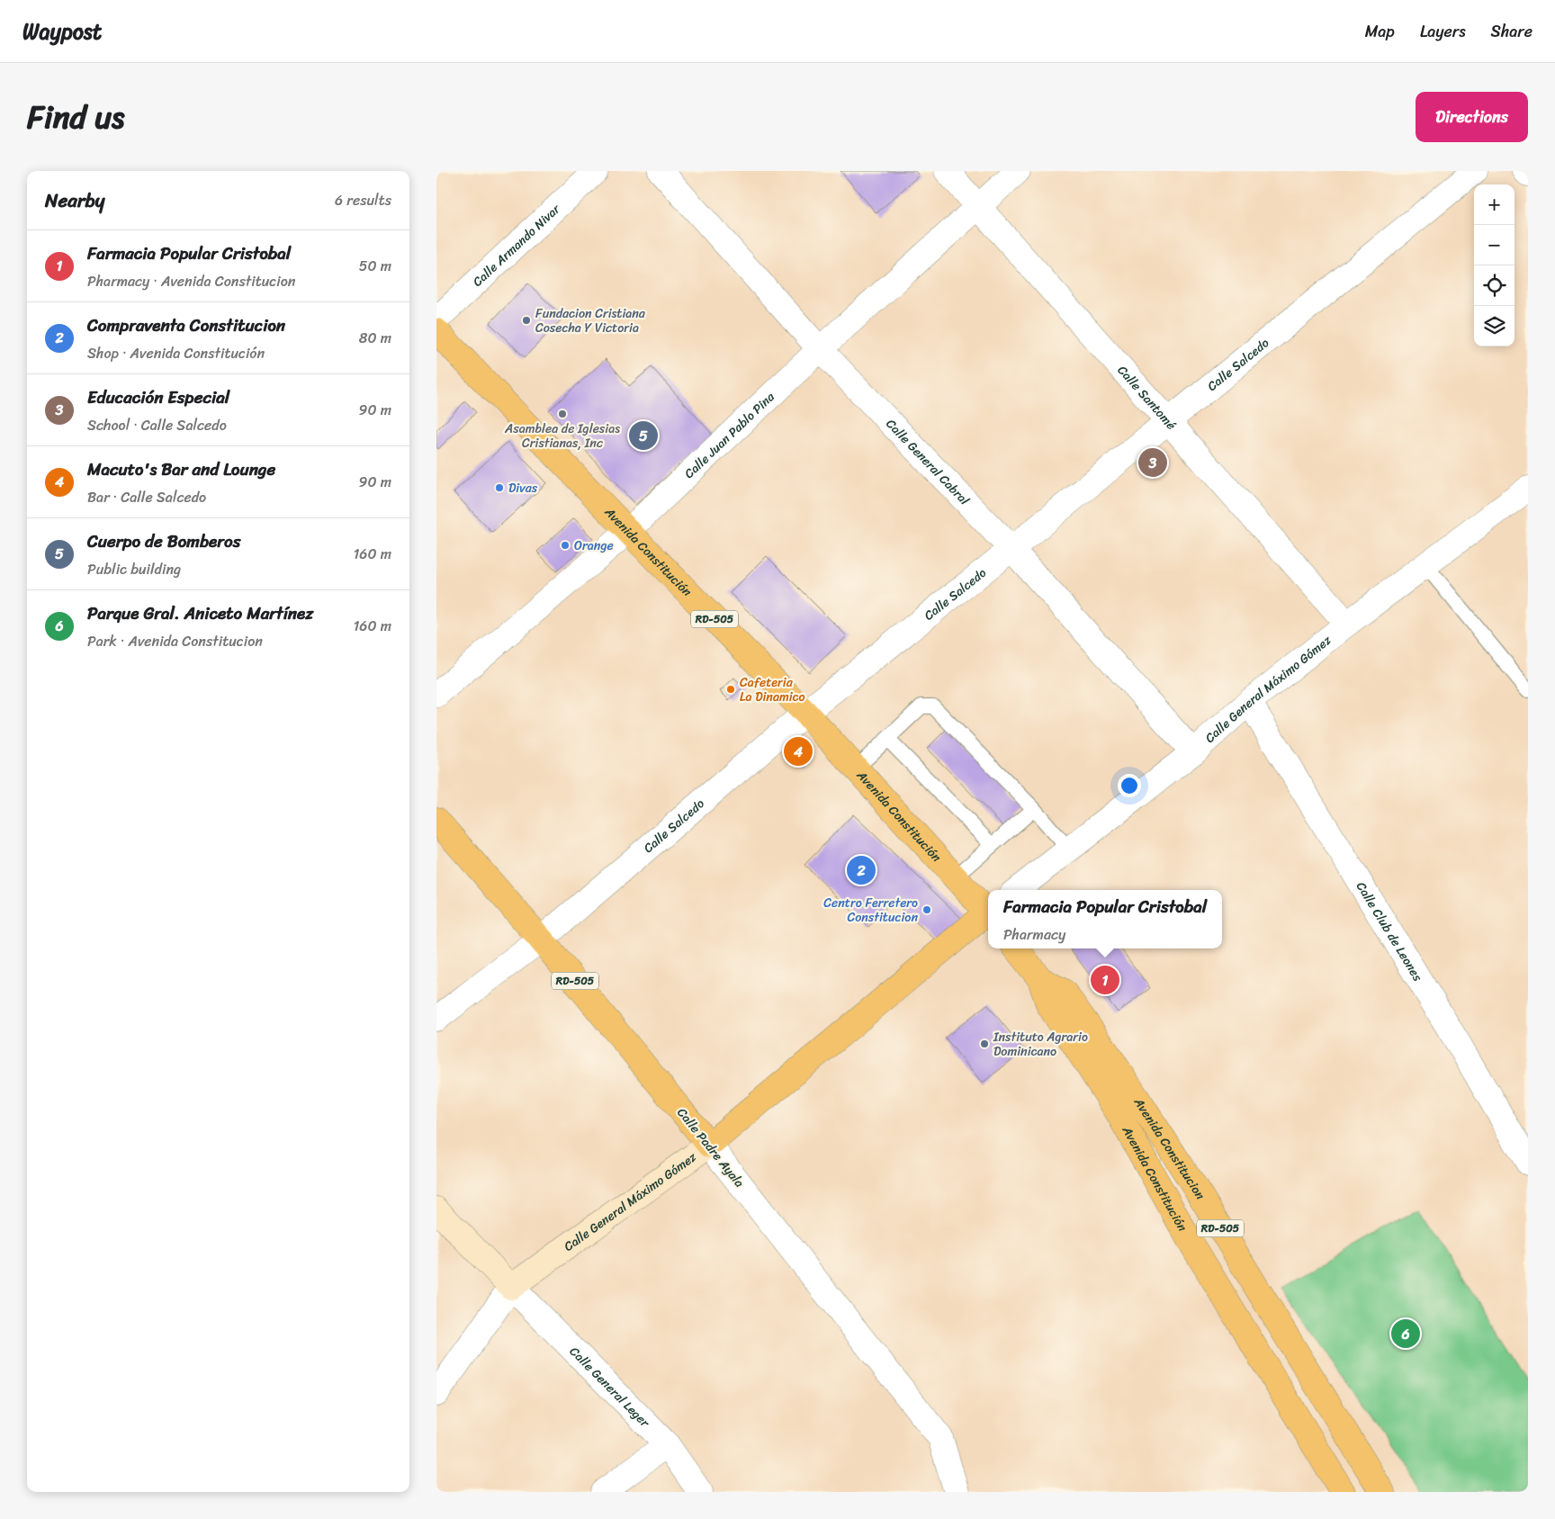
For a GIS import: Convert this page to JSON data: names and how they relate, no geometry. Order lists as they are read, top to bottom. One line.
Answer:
{"streets":{"main road":["Avenida Constitución","RD-505","Calle General Máximo Gómez","Calle Padre Ayala","Avenida Constitucion"],"street":["Calle Armando Nivar","Calle Salcedo","Calle Santomé","Calle Juan Pablo Pina","Calle General Cabral","Calle Club de Leones","Calle General Leger"]},"crossings":[["Calle Salcedo","Calle Santomé"],["Calle Salcedo","Calle General Cabral"],["Calle Salcedo","Avenida Constitución"],["Calle Salcedo","Calle Padre Ayala"],["Calle Santomé","Calle Juan Pablo Pina"],["Calle Santomé","Calle General Máximo Gómez"],["Calle Juan Pablo Pina","Calle General Cabral"],["Calle Juan Pablo Pina","Avenida Constitución"],["Calle General Cabral","Calle General Máximo Gómez"],["Avenida Constitución","RD-505"],["Avenida Constitución","Avenida Constitucion"],["RD-505","Avenida Constitucion"],["Calle General Máximo Gómez","Calle Club de Leones"],["Calle General Máximo Gómez","Calle Padre Ayala"],["Calle General Máximo Gómez","Calle General Leger"]],"places":["Fundacion Cristiana Cosecha Y Victoria","Asamblea de Iglesias Cristianas, Inc","Divas","Orange","Cafeteria La Dinamico","Centro Ferretero Constitucion","Instituto Agrario Dominicano"],"page":{"header":"Waypost","nav":["Map","Layers","Share"],"title":"Find us","buttons":"Directions","heading":["Nearby","6 results"],"map_buttons":["+","−"],"list":[{"mark":"1","name":"Farmacia Popular Cristobal","note":"Pharmacy · Avenida Constitucion","value":"50 m"},{"mark":"2","name":"Compraventa Constitucion","note":"Shop · Avenida Constitución","value":"80 m"},{"mark":"3","name":"Educación Especial","note":"School · Calle Salcedo","value":"90 m"},{"mark":"4","name":"Macuto's Bar and Lounge","note":"Bar · Calle Salcedo","value":"90 m"},{"mark":"5","name":"Cuerpo de Bomberos","note":"Public building","value":"160 m"},{"mark":"6","name":"Parque Gral. Aniceto Martínez","note":"Park · Avenida Constitucion","value":"160 m"}],"pins":["5","3","4","2","1","6"],"popup":["Farmacia Popular Cristobal","Pharmacy"]}}
